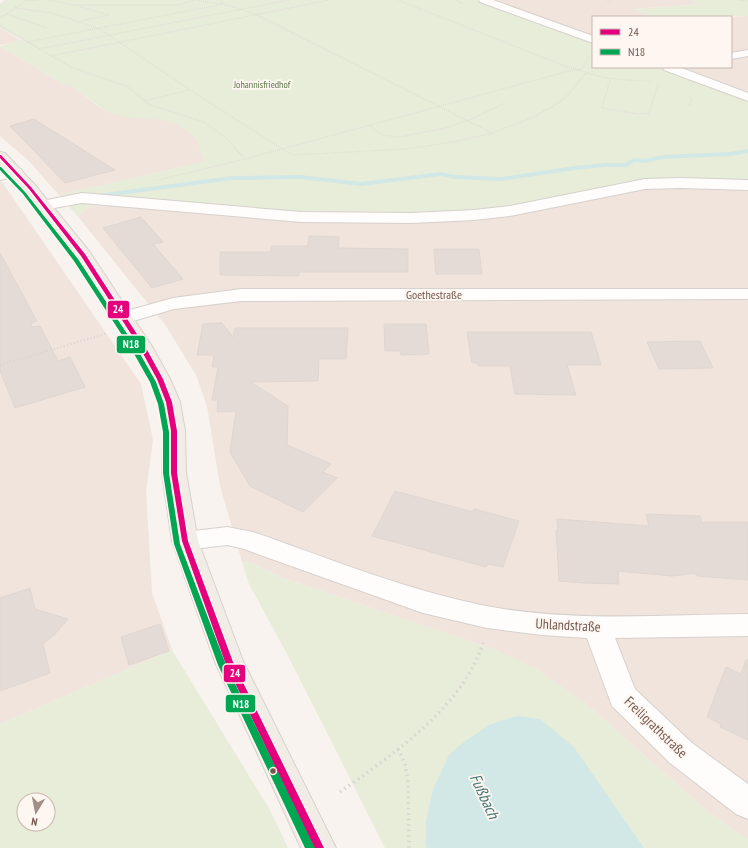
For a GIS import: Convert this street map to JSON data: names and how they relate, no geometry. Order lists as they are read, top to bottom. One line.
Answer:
{"streets":{"street":["Goethestraße","Uhlandstraße","Freiligrathstraße"]},"crossings":[["Uhlandstraße","Freiligrathstraße"]],"water":["Fußbach"],"parks":["Johannisfriedhof"],"lines":["transit line 24","transit line N18"],"legend":["24","N18"],"north":"bottom"}
